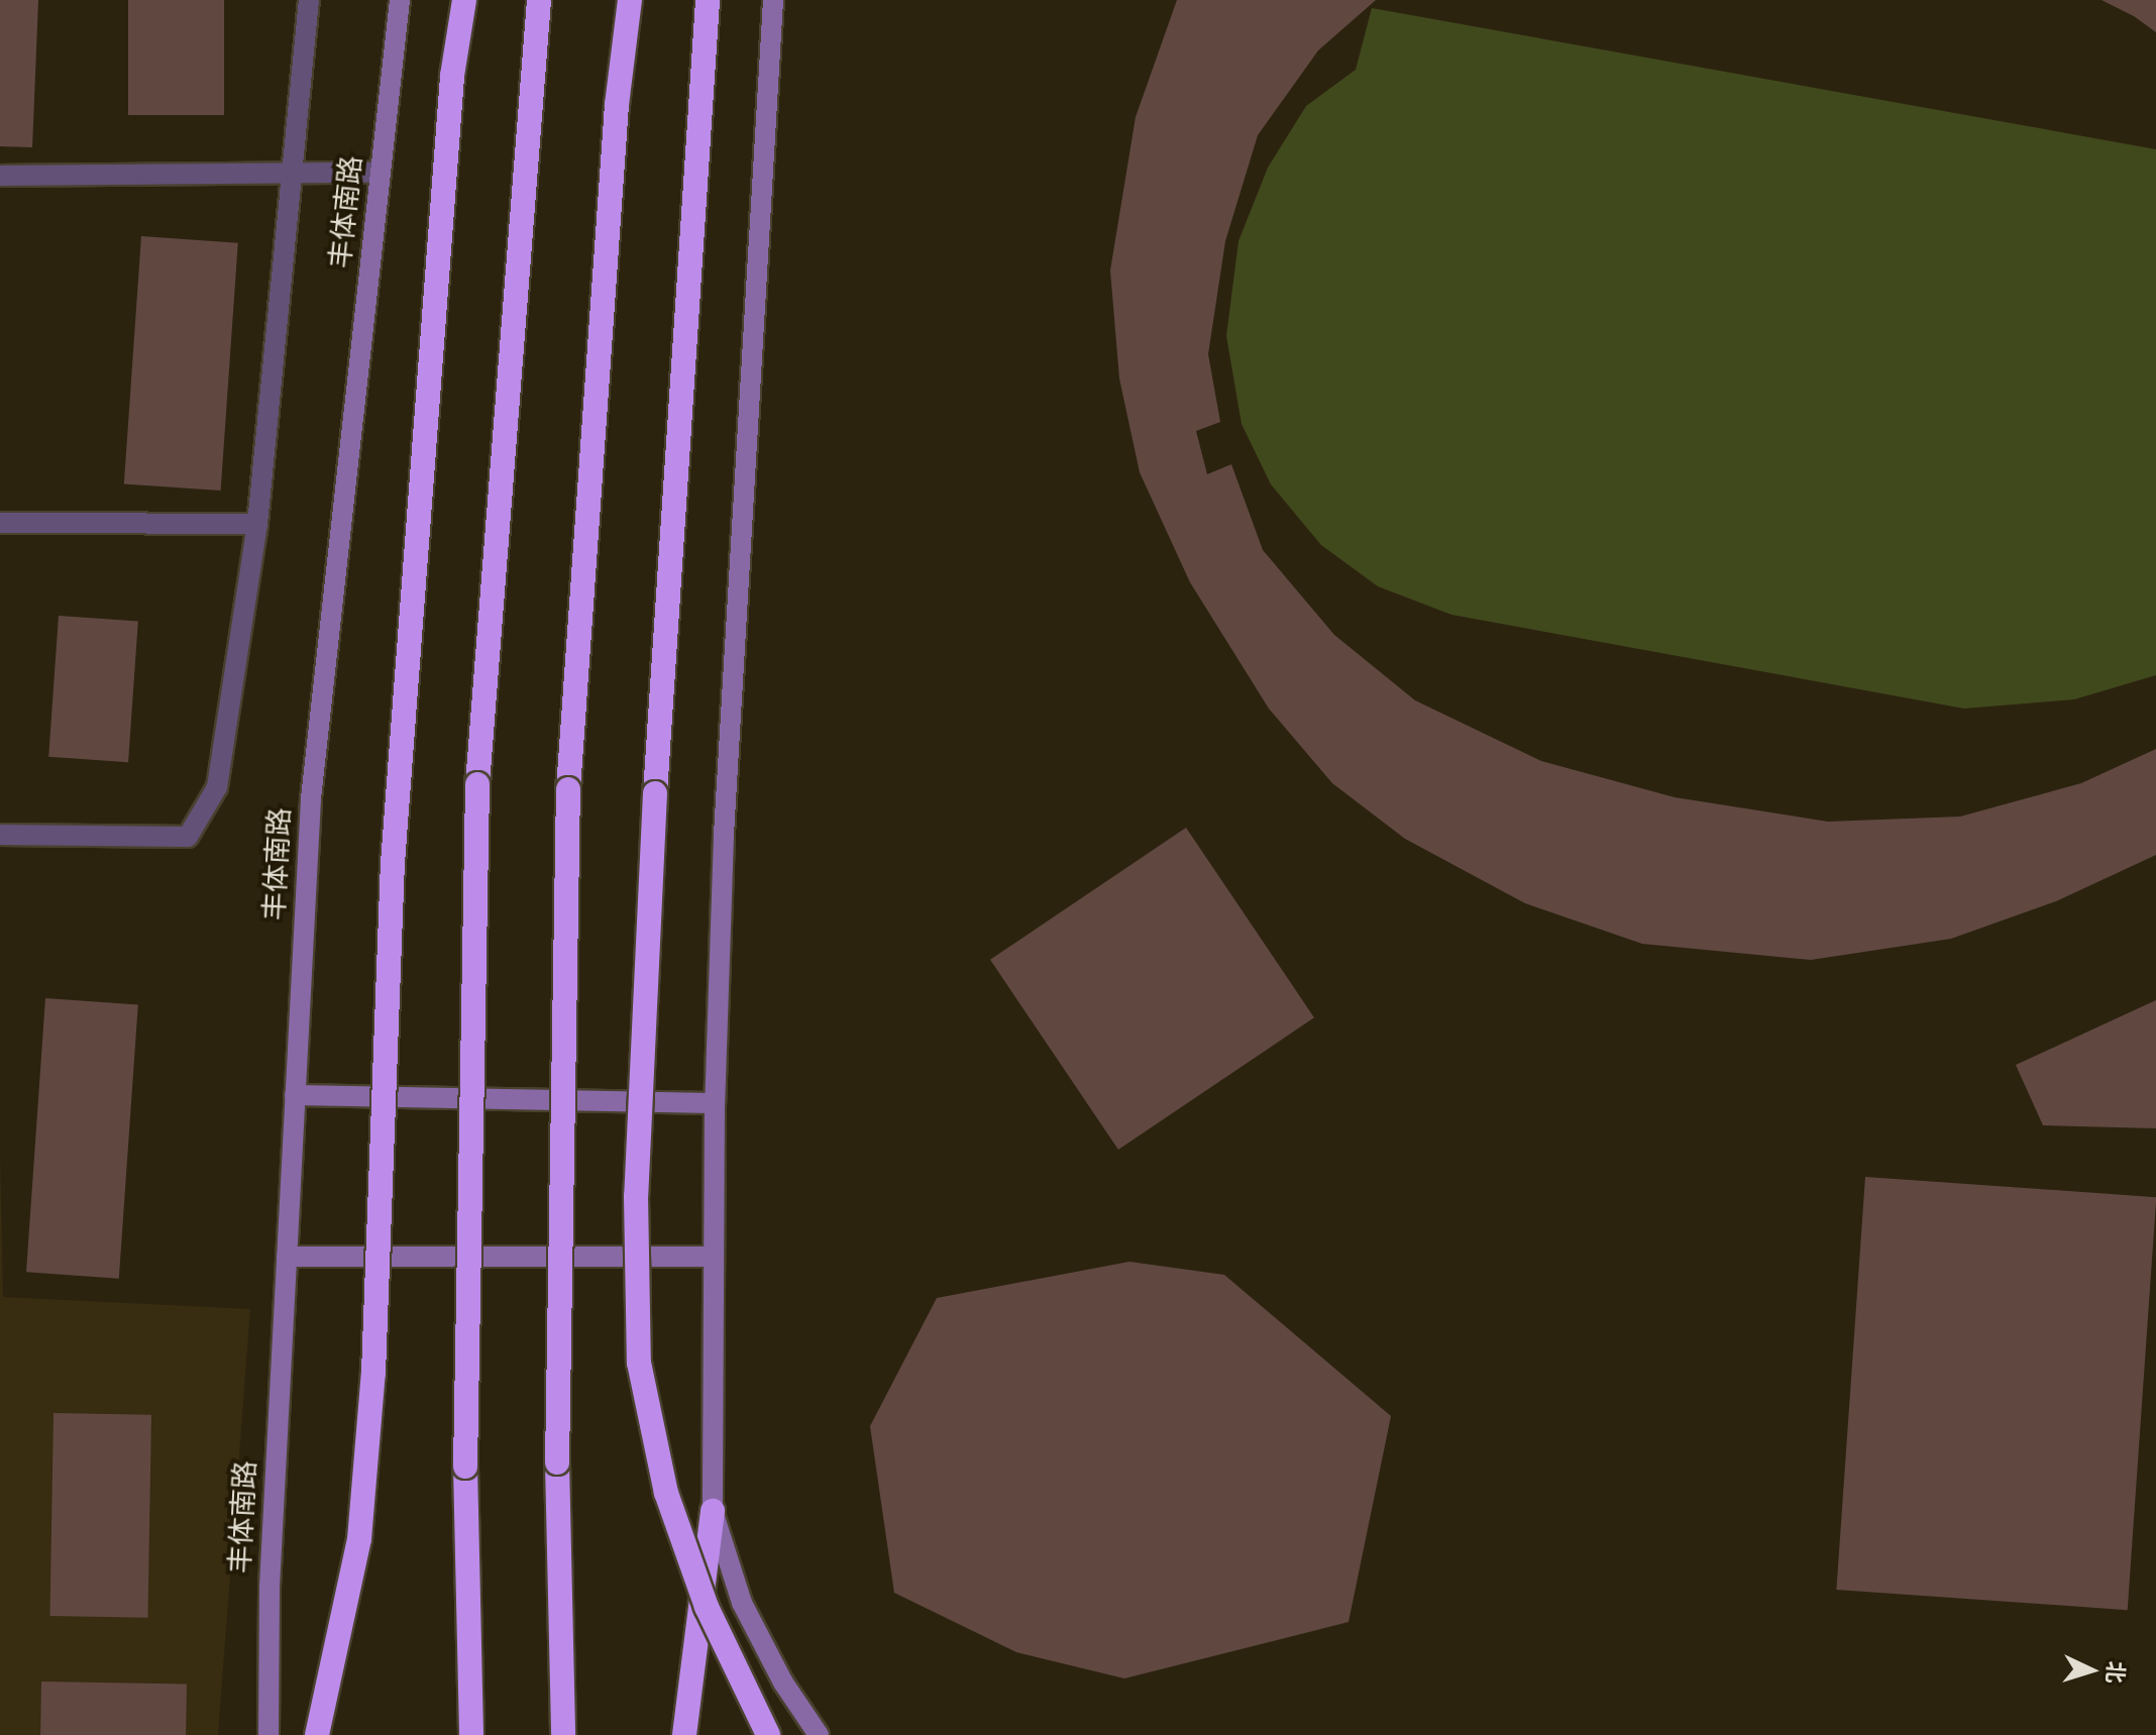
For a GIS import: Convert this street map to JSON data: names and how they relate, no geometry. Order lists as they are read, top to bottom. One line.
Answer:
{"streets":{"street":["丰体南路"]},"north":"right"}
